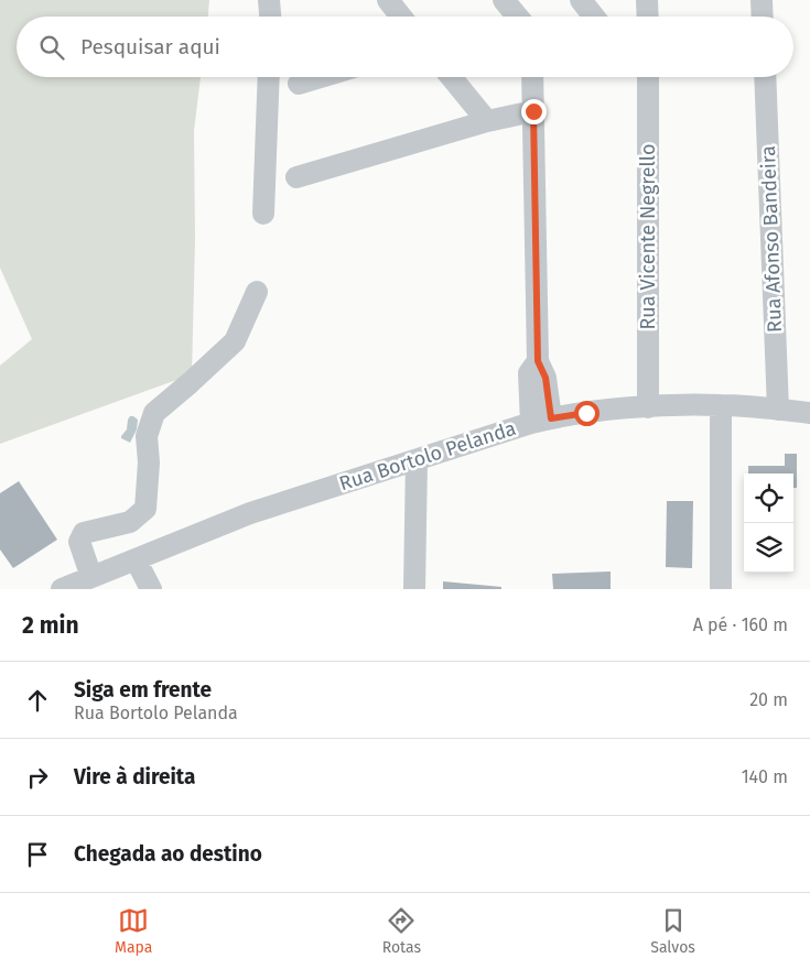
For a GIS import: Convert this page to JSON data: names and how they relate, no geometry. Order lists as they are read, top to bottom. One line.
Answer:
{"streets":{"street":["Rua Vicente Negrello","Rua Afonso Bandeira","Rua Bortolo Pelanda"]},"crossings":[["Rua Vicente Negrello","Rua Bortolo Pelanda"],["Rua Afonso Bandeira","Rua Bortolo Pelanda"]],"page":{"search":"Pesquisar aqui","heading":["2 min","A pé · 160 m"],"list":[["Siga em frente","Rua Bortolo Pelanda","20 m"],["Vire à direita","140 m"],"Chegada ao destino"],"nav":["Mapa","Rotas","Salvos"]}}
